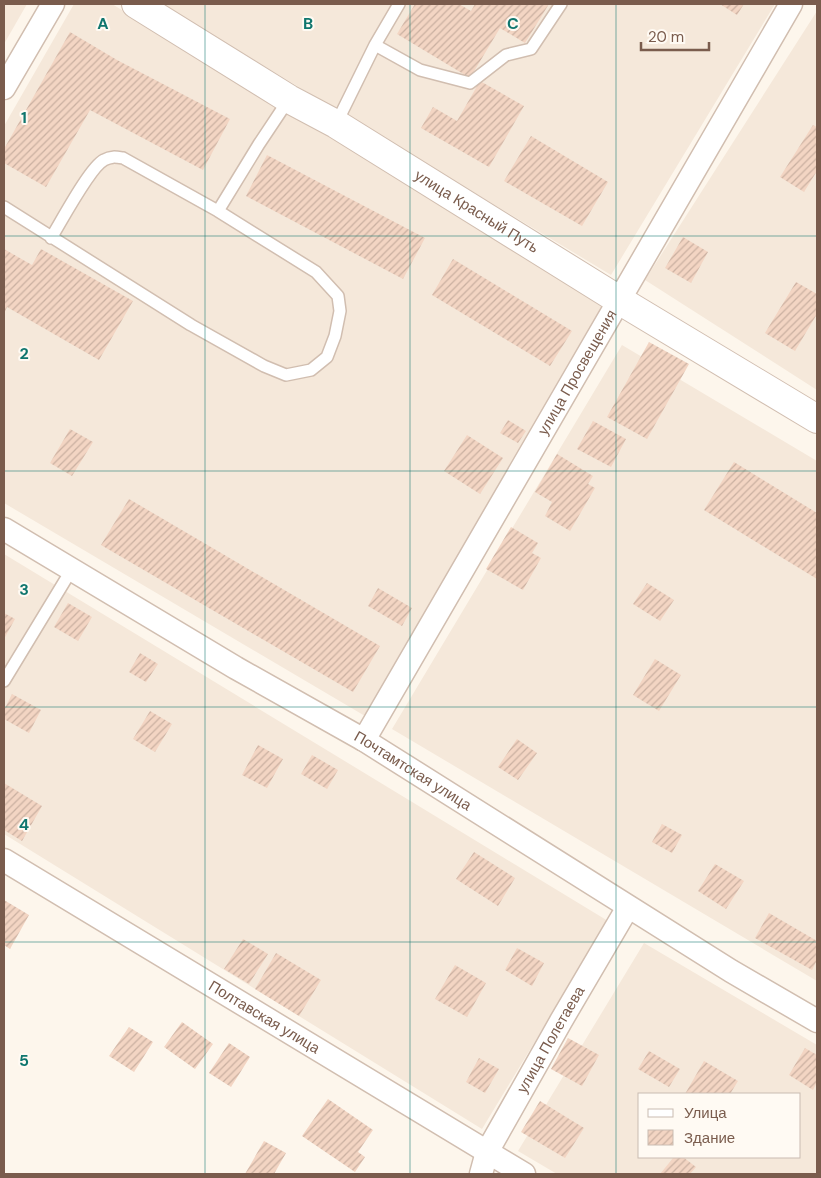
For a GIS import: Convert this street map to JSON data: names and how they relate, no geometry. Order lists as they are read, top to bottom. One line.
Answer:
{"streets":{"street":["улица Красный Путь","улица Просвещения","Почтамтская улица","Полтавская улица","улица Полетаева"]},"crossings":[["улица Красный Путь","улица Просвещения"],["улица Просвещения","Почтамтская улица"],["Почтамтская улица","улица Полетаева"],["Полтавская улица","улица Полетаева"]],"legend":["Улица","Здание"],"scale_bar":"20 m","grid":{"columns":["A","B","C"],"rows":["1","2","3","4","5"]}}
